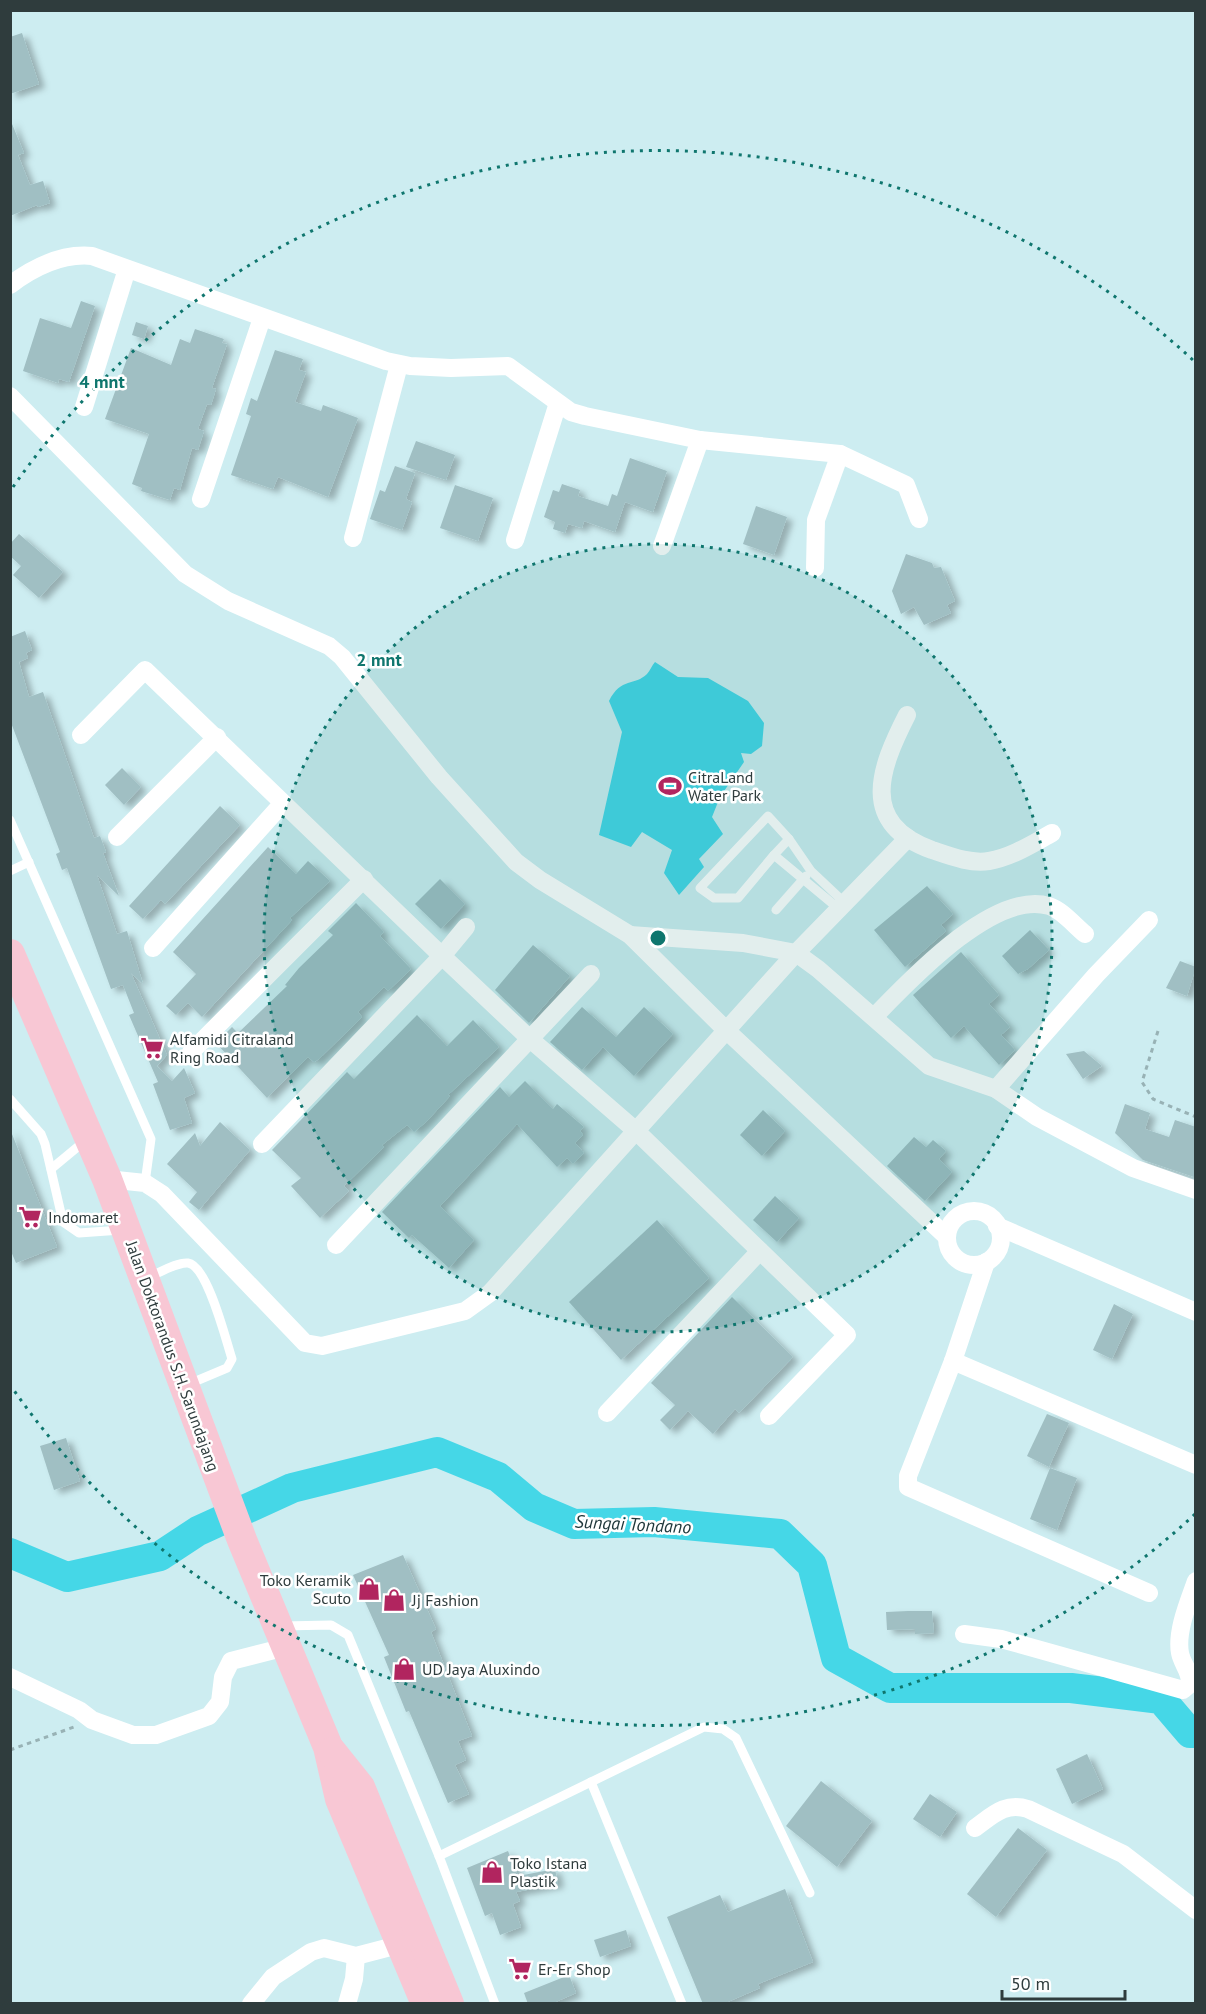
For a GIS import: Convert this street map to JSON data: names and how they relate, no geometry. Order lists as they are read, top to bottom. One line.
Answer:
{"streets":{"highway":["Jalan Doktorandus S.H. Sarundajang"]},"water":["Sungai Tondano"],"places":{"sports":["CitraLand Water Park"],"supermarket":["Alfamidi Citraland Ring Road","Indomaret","Er-Er Shop"],"shop":["Toko Keramik Scuto","Jj Fashion","UD Jaya Aluxindo","Toko Istana Plastik"]},"scale_bar":"50 m","rings":["4 mnt","2 mnt"]}
